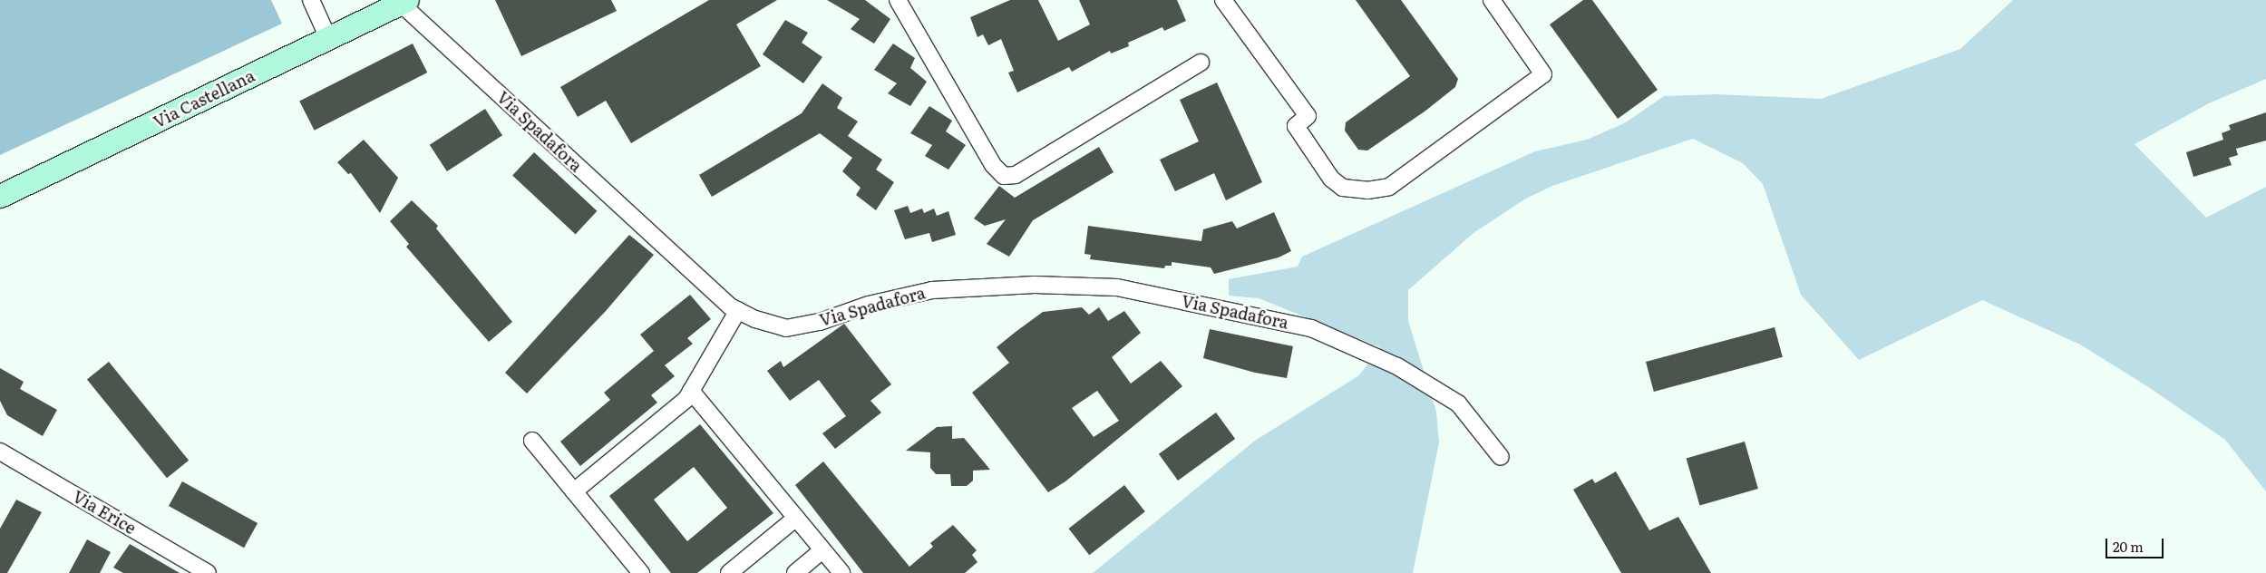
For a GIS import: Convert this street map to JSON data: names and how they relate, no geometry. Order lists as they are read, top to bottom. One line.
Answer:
{"streets":{"main road":["Via Castellana"],"street":["Via Spadafora","Via Erice"]},"crossings":[["Via Castellana","Via Spadafora"]],"scale_bar":"20 m"}
